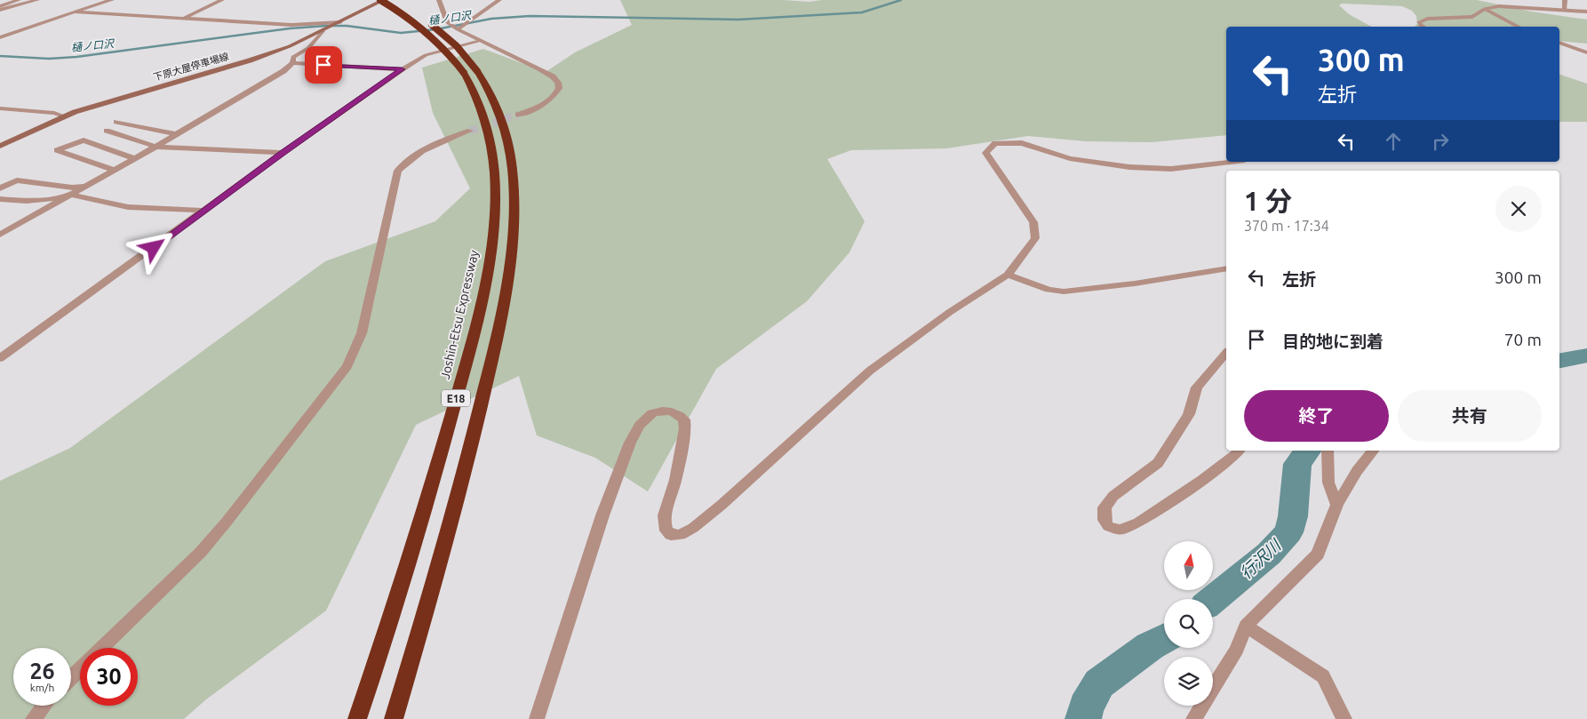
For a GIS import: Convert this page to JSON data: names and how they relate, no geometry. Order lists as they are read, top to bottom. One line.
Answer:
{"streets":{"highway":["Joshin-Etsu Expressway","E18"],"main road":["下原大屋停車場線"]},"water":["樋ノ口沢","行沢川"],"north":"top","page":{"turn":["300 m","左折"],"heading":["1 分","370 m · 17:34"],"list":[{"name":"左折","value":"300 m"},{"name":"目的地に到着","value":"70 m"}],"buttons":["終了","共有"],"speed":"26 km/h","limit":"30"}}
